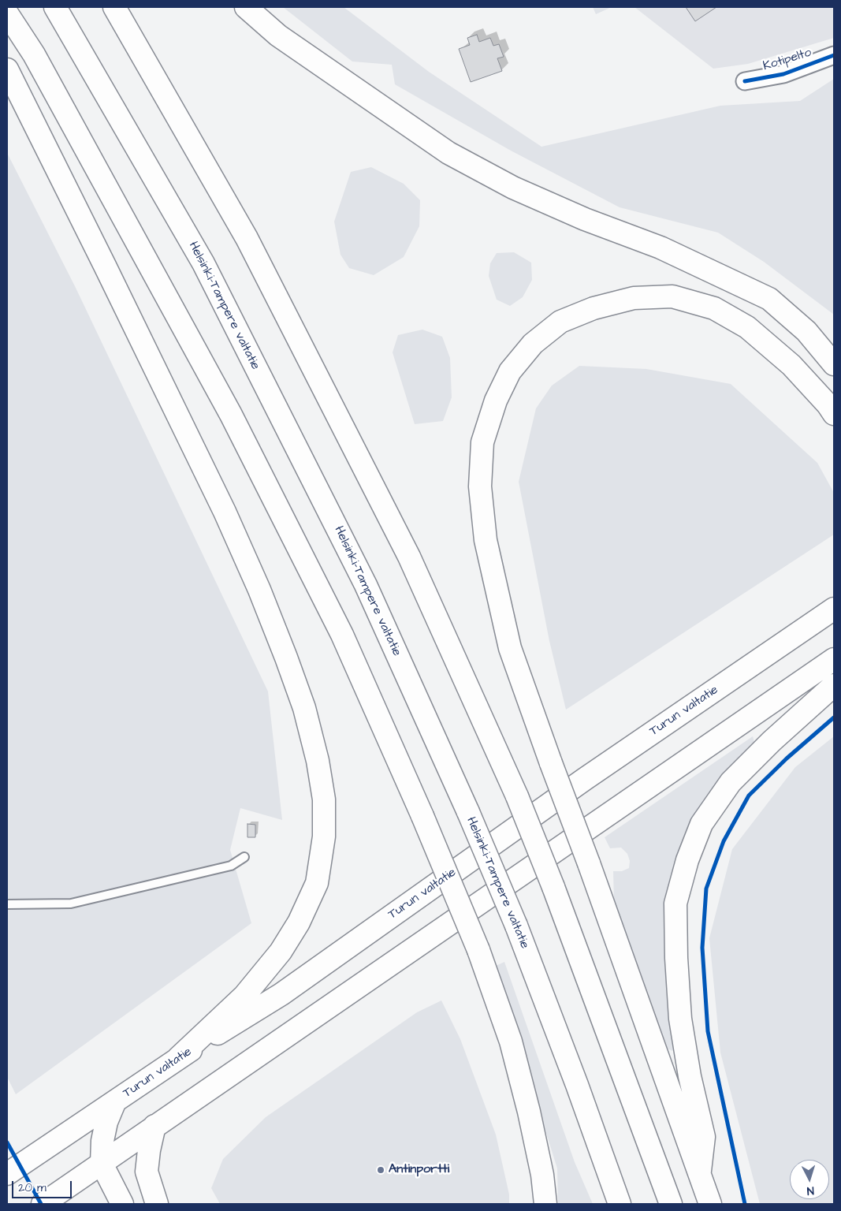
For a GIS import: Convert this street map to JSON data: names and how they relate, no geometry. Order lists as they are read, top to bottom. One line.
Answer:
{"streets":{"highway":["Helsinki-Tampere valtatie","Turun valtatie"],"street":["Kotipelto"]},"places":["Antinportti"],"scale_bar":"20 m","north":"bottom"}
